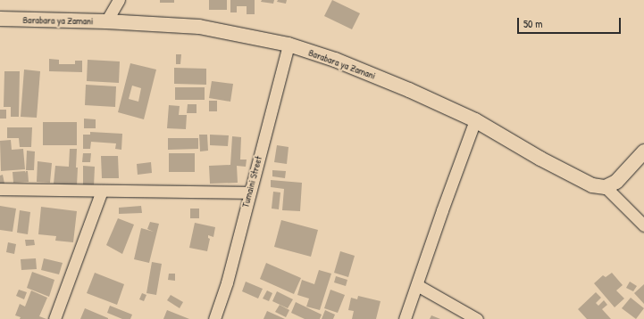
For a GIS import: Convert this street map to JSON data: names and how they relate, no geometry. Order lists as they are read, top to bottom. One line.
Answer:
{"streets":{"street":["Barabara ya Zamani","Tumaini Street"]},"crossings":[["Barabara ya Zamani","Tumaini Street"]],"scale_bar":"50 m"}
